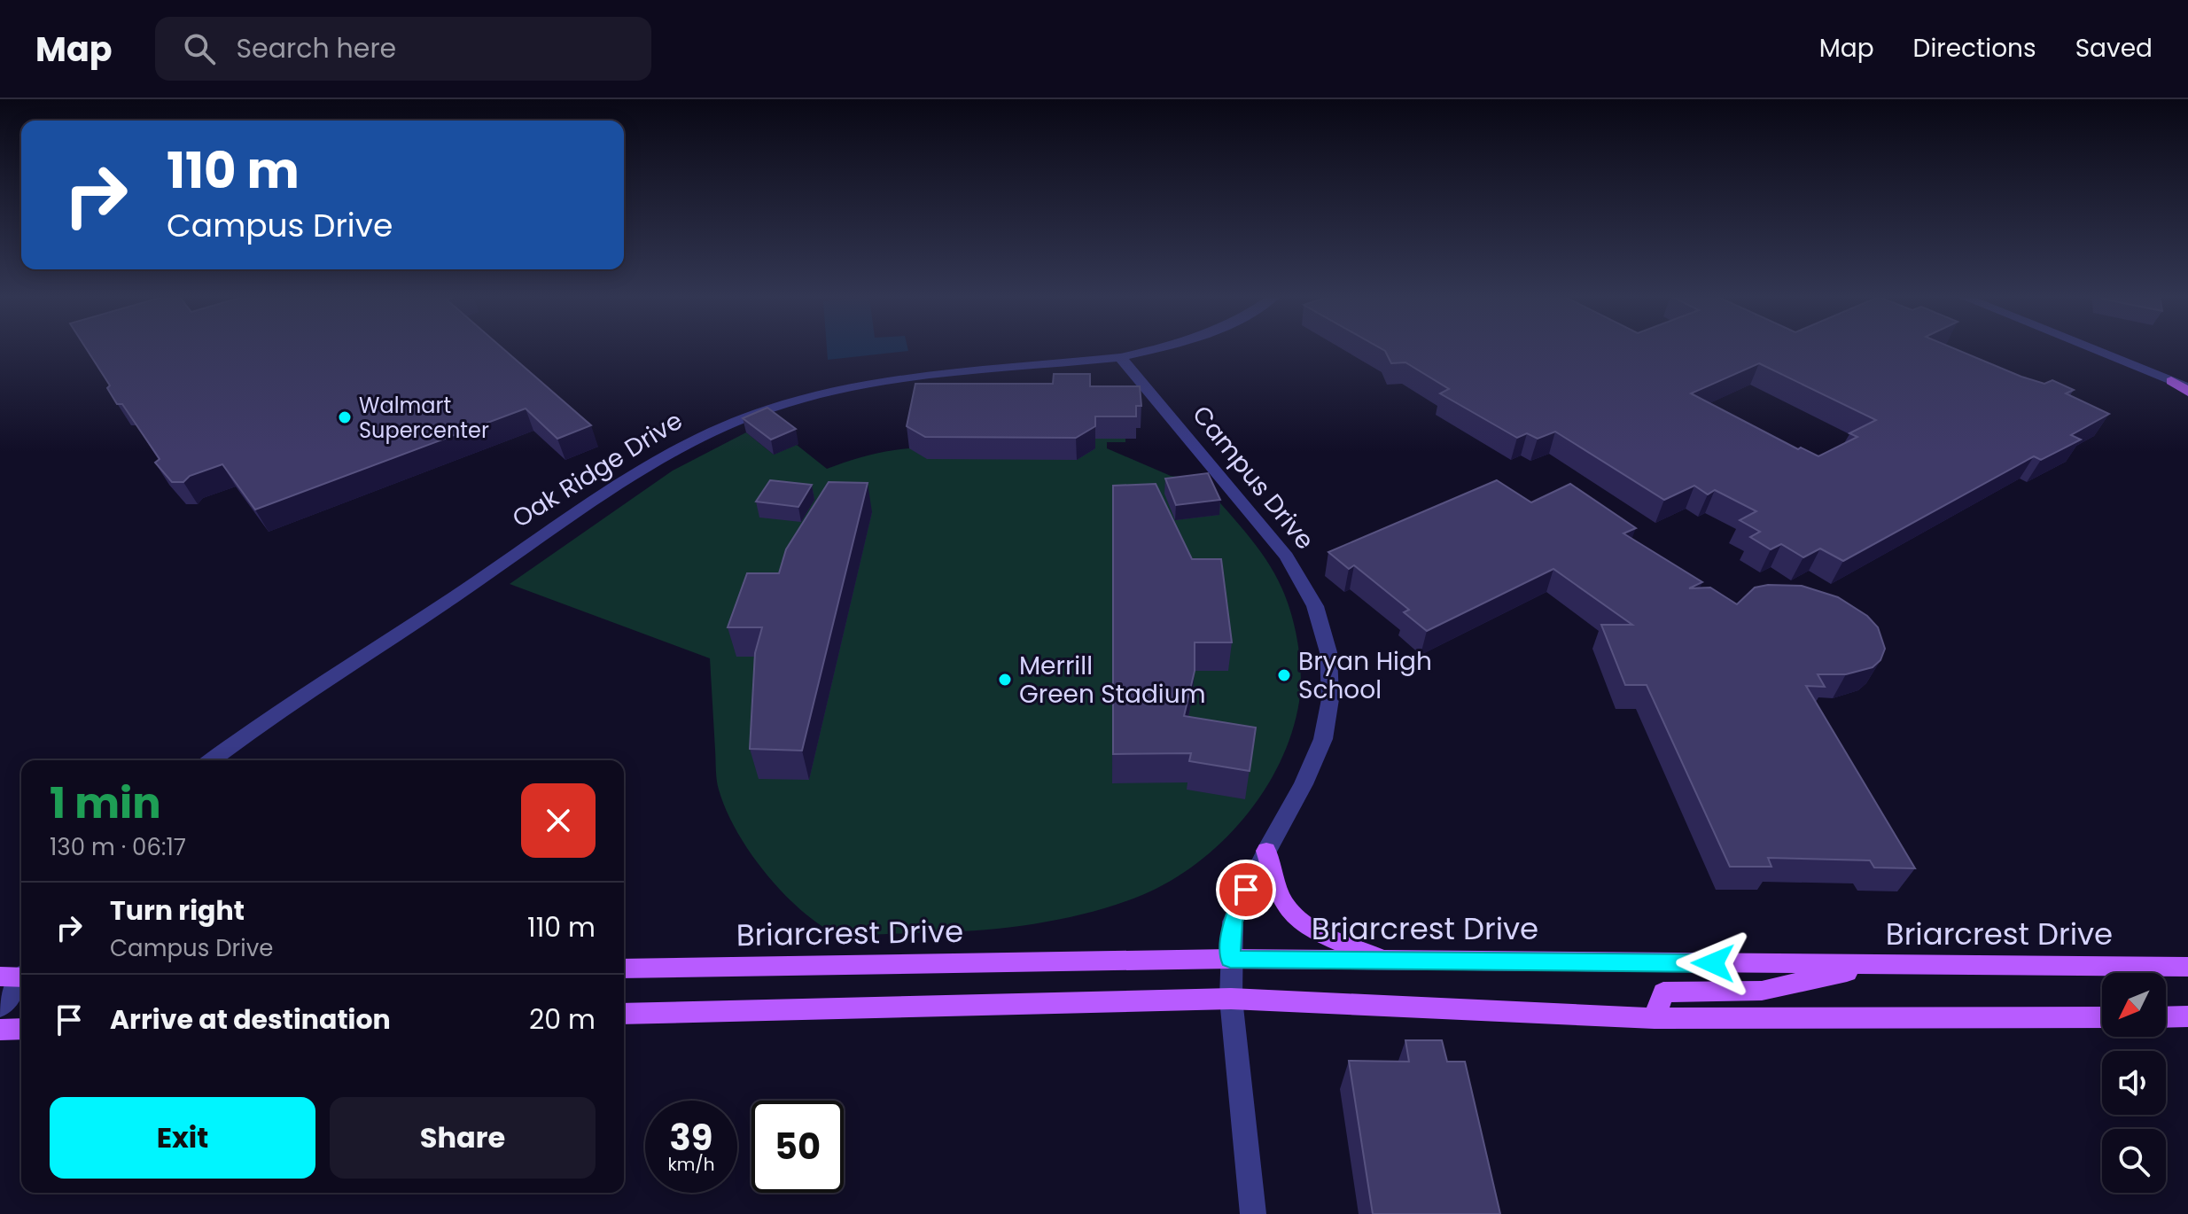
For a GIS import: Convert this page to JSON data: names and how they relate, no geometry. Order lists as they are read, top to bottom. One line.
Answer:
{"streets":{"main road":["Briarcrest Drive"],"street":["Oak Ridge Drive","Campus Drive"]},"crossings":[["Oak Ridge Drive","Campus Drive"],["Campus Drive","Briarcrest Drive"]],"places":["Walmart Supercenter","Bryan High School","Merrill Green Stadium"],"north":"bottom left","page":{"header":"Map","search":"Search here","nav":["Map","Directions","Saved"],"turn":["110 m","Campus Drive"],"heading":["1 min","130 m · 06:17"],"list":[{"name":"Turn right","note":"Campus Drive","value":"110 m"},{"name":"Arrive at destination","value":"20 m"}],"buttons":["Exit","Share"],"speed":"39 km/h","limit":"50"}}
